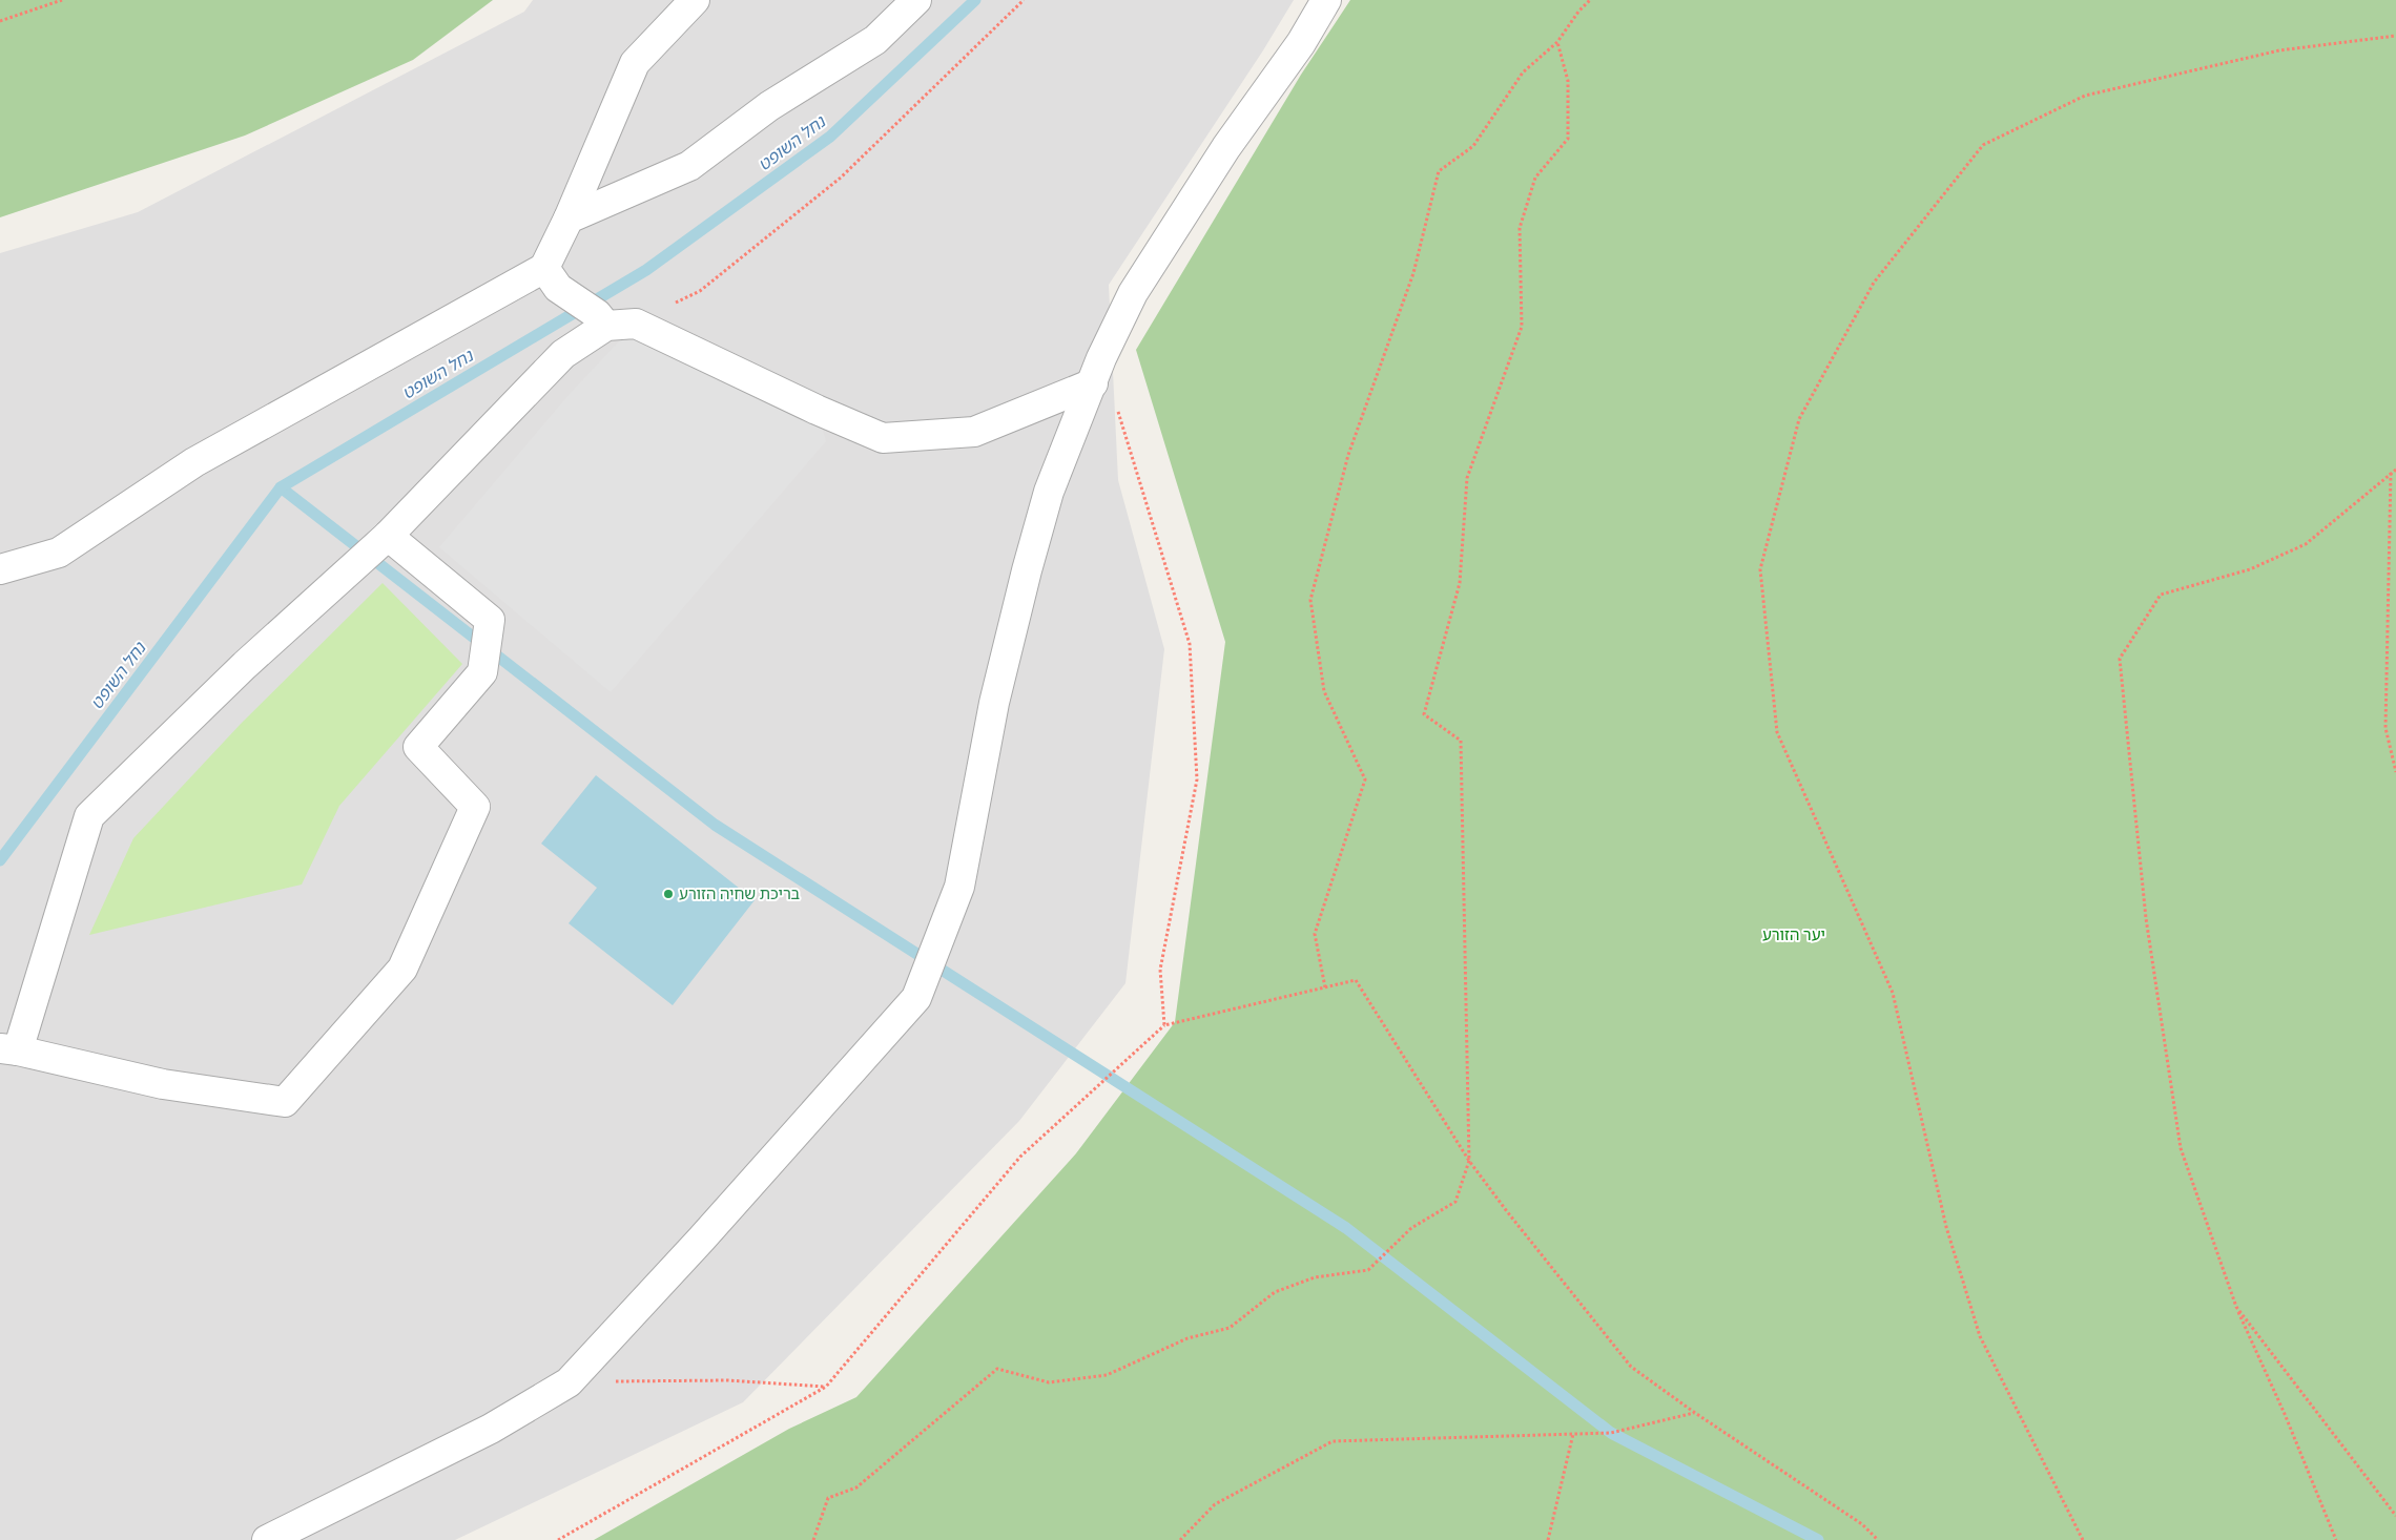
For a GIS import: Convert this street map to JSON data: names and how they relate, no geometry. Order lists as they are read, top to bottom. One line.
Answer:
{"water":["נחל השופט"],"parks":["יער הזורע"],"places":["בריכת שחיה הזורע"]}
